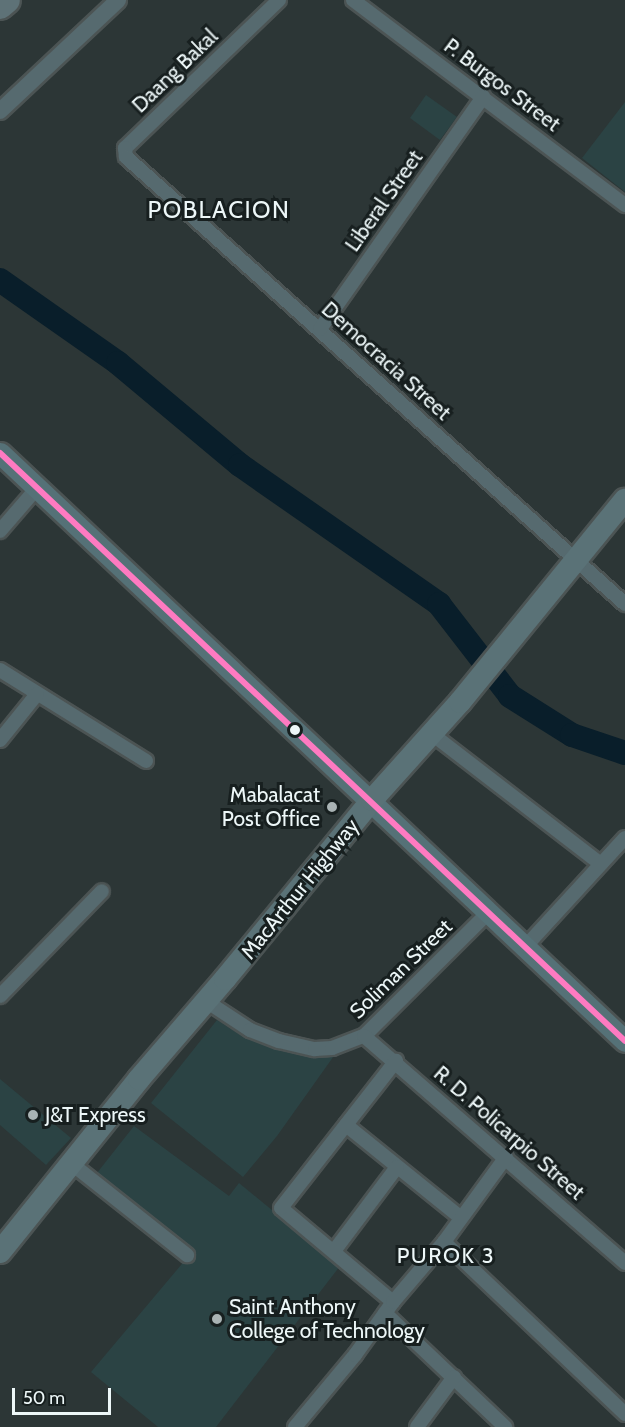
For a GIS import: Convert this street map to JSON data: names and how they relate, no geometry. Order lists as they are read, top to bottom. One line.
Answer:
{"streets":{"highway":["MacArthur Highway"],"street":["Daang Bakal","P. Burgos Street","Liberal Street","Democracia Street","Soliman Street","R. D. Policarpio Street"]},"crossings":[["Daang Bakal","Democracia Street"],["P. Burgos Street","Liberal Street"],["Liberal Street","Democracia Street"],["Democracia Street","MacArthur Highway"],["MacArthur Highway","Soliman Street"],["Soliman Street","R. D. Policarpio Street"]],"districts":["POBLACION","PUROK 3"],"places":["Mabalacat Post Office","J&T Express","Saint Anthony College of Technology"],"scale_bar":"50 m"}
